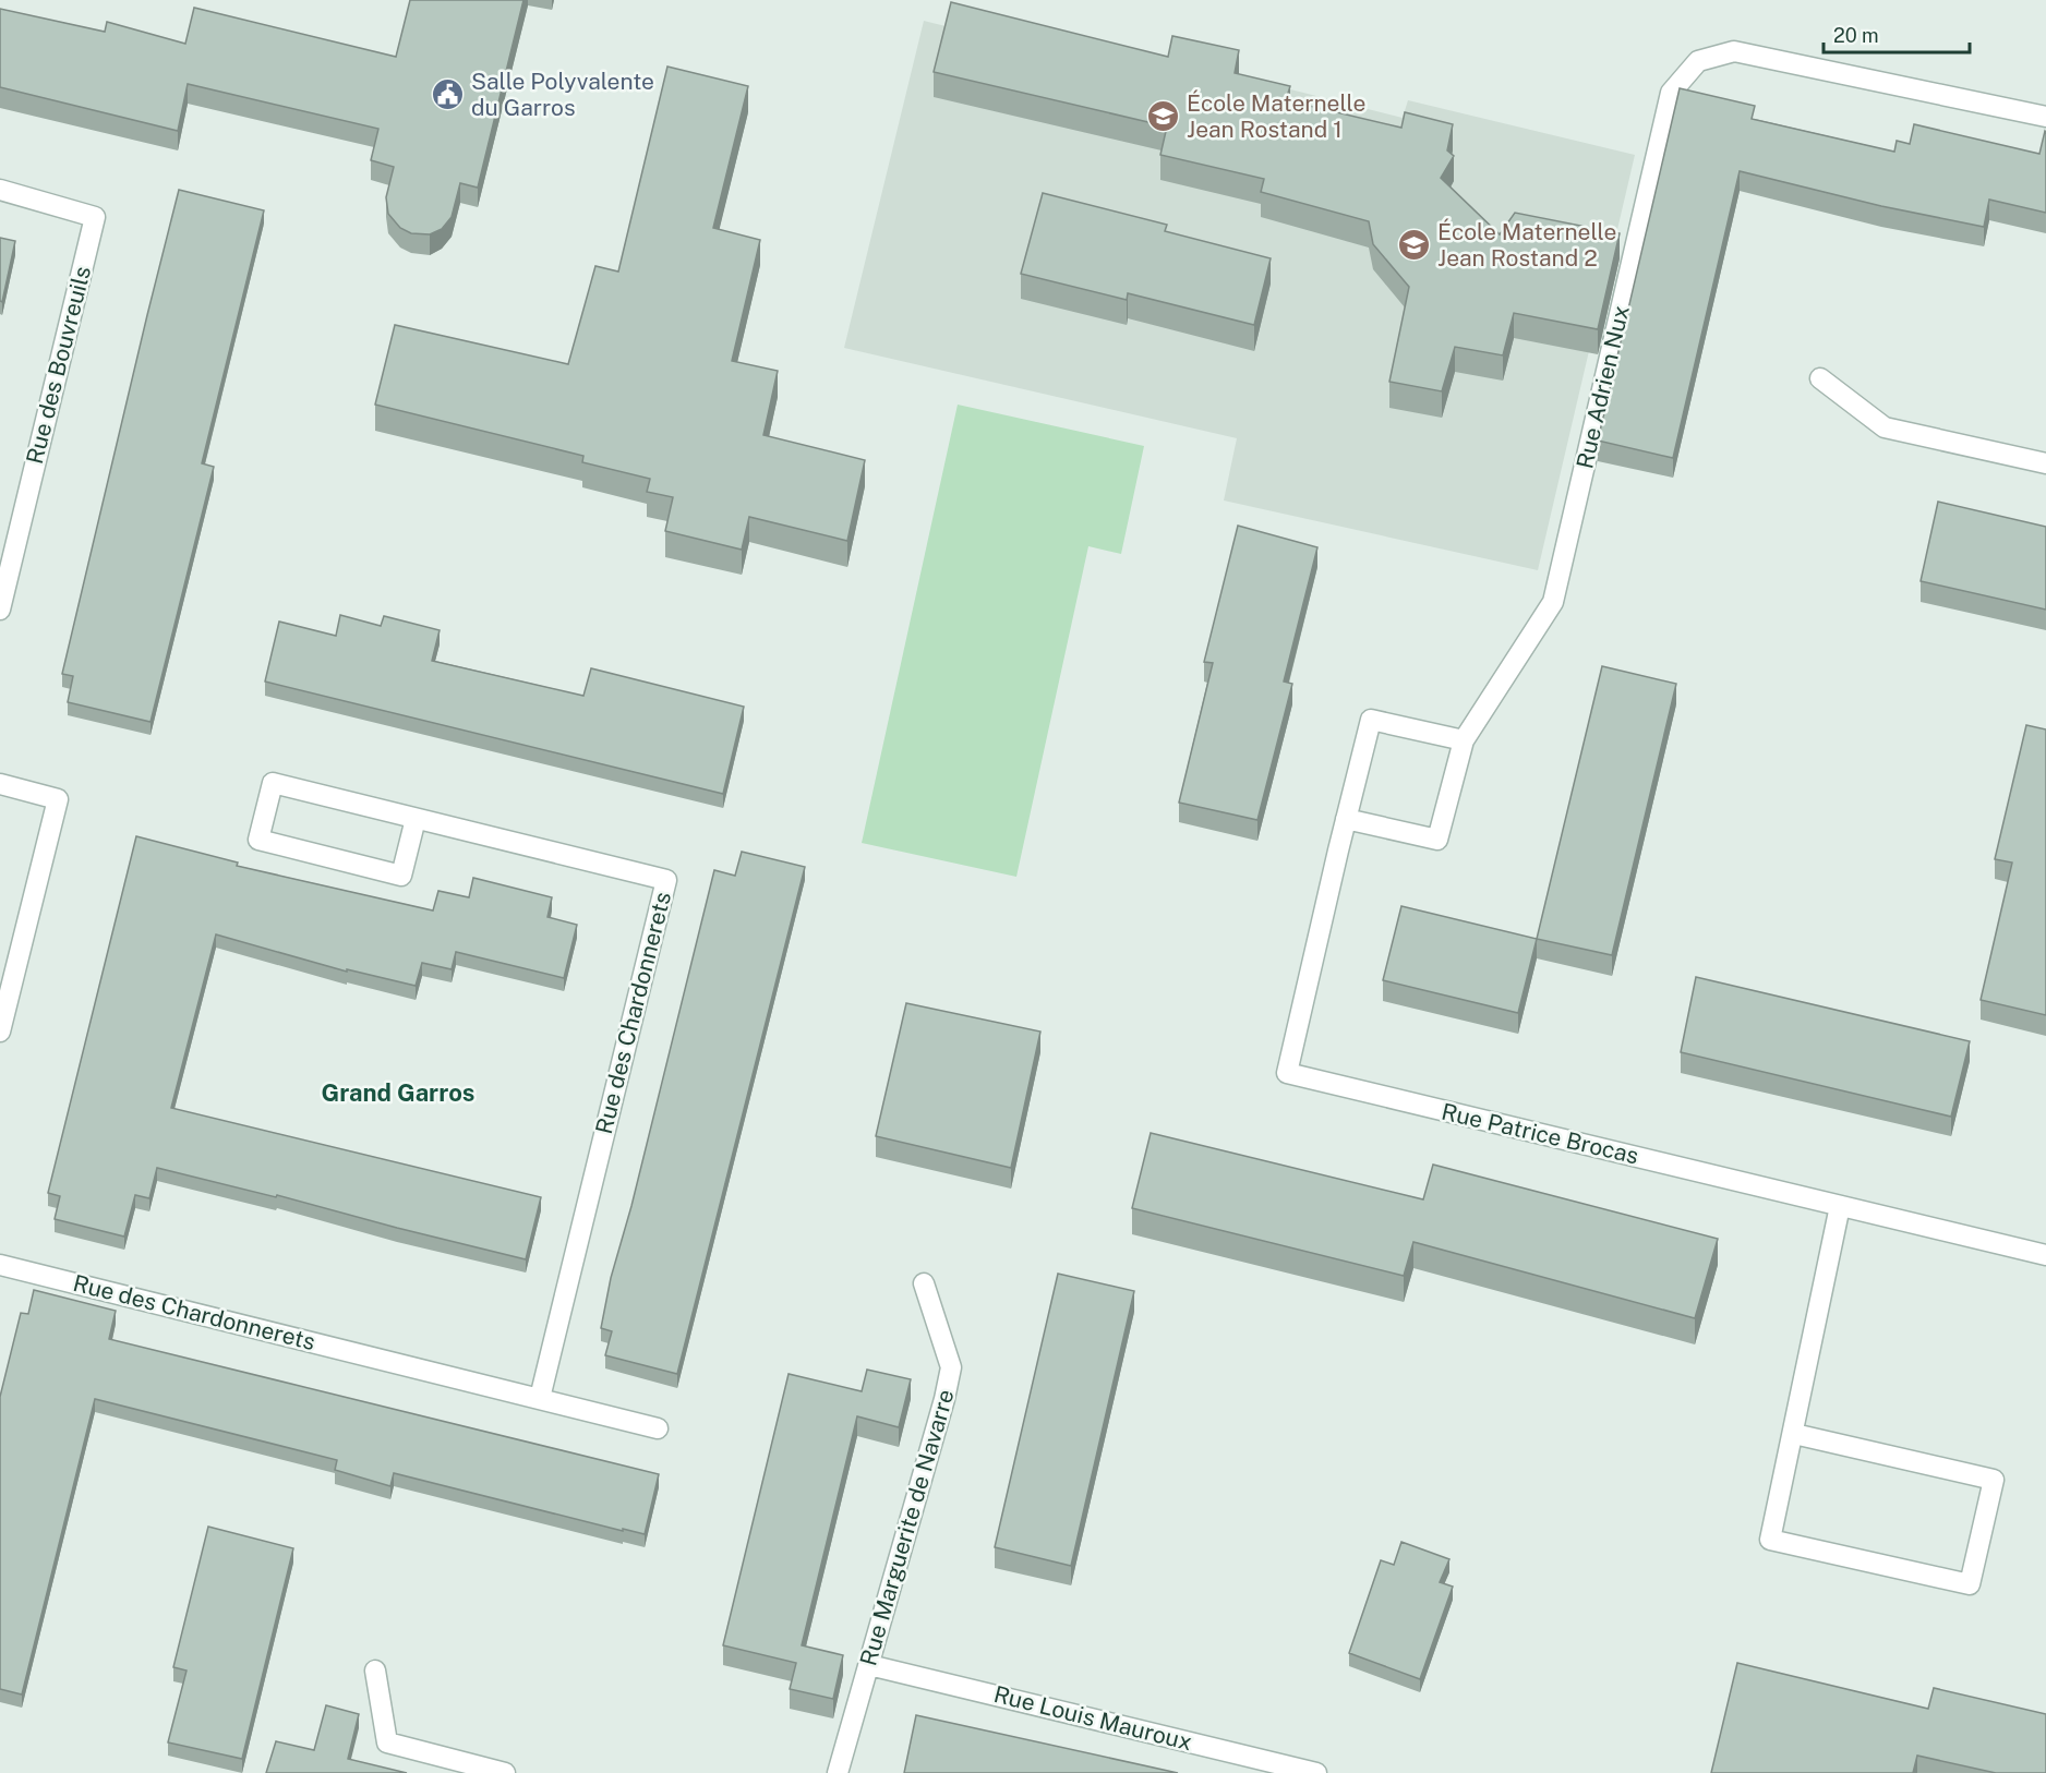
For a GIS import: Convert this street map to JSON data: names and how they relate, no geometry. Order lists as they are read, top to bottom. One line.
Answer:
{"streets":{"street":["Rue des Bouvreuils","Rue Adrien Nux","Rue des Chardonnerets","Rue Patrice Brocas","Rue Marguerite de Navarre","Rue Louis Mauroux"]},"crossings":[["Rue Adrien Nux","Rue Patrice Brocas"],["Rue Marguerite de Navarre","Rue Louis Mauroux"]],"districts":["Grand Garros"],"places":{"public building":["Salle Polyvalente du Garros"],"school or university":["École Maternelle Jean Rostand 1","École Maternelle Jean Rostand 2"]},"scale_bar":"20 m"}
